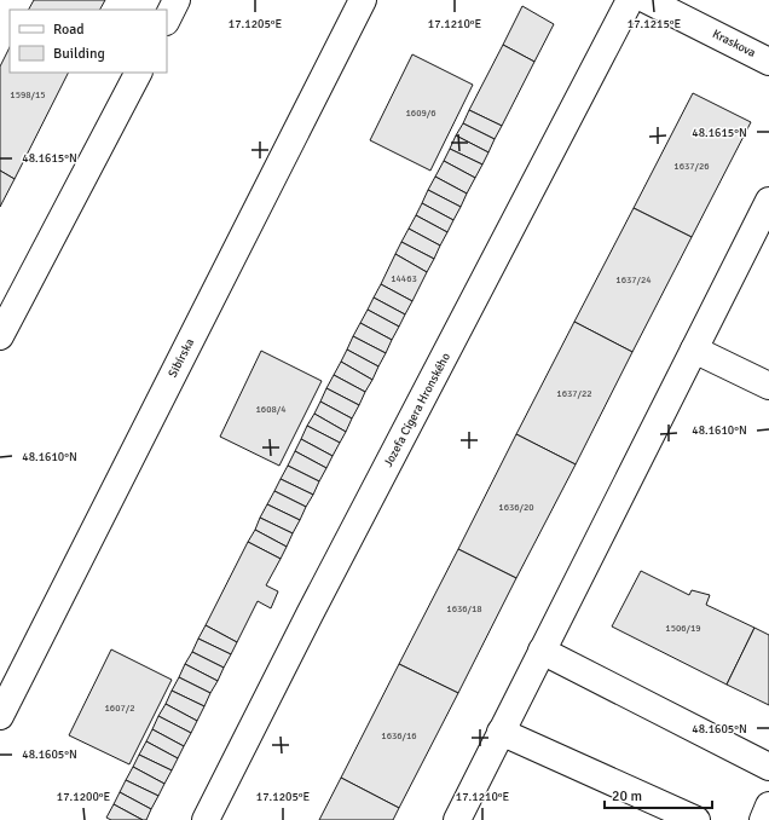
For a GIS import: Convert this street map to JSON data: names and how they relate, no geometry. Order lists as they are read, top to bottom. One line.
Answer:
{"streets":{"street":["Kraskova","Sibírska","Jozefa Cígera Hronského"]},"house_numbers":["1598/15","1609/6","1637/26","14463","1637/24","1637/22","1608/4","1636/20","1636/18","1506/19","1607/2","1636/16"],"legend":["Road","Building"],"scale_bar":"20 m","coordinates":["17.1205°E","17.1210°E","17.1215°E","48.1615°N","48.1610°N","48.1605°N","17.1200°E"]}
